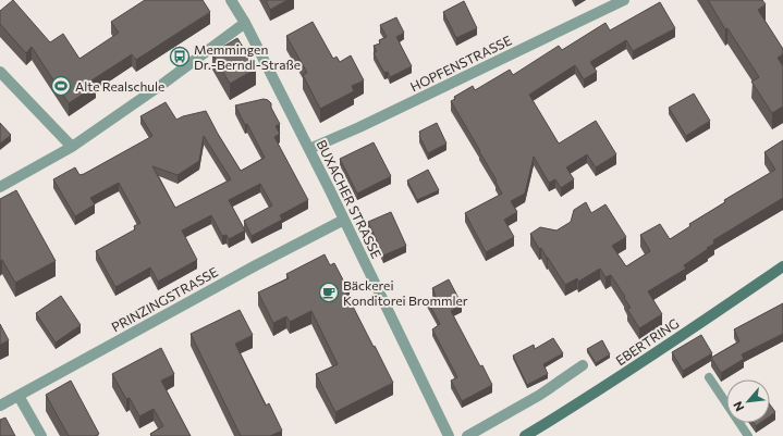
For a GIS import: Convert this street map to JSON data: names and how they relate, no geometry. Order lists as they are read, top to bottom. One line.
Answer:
{"streets":{"main road":["EBERTRING"],"street":["HOPFENSTRASSE","BUXACHER STRASSE","PRINZINGSTRASSE"]},"crossings":[["HOPFENSTRASSE","BUXACHER STRASSE"],["BUXACHER STRASSE","PRINZINGSTRASSE"]],"places":{"bus stop":["Memmingen Dr.-Berndl-Straße"],"sports":["Alte Realschule"],"cafe":["Bäckerei Konditorei Brommler"]},"north":"bottom left"}
